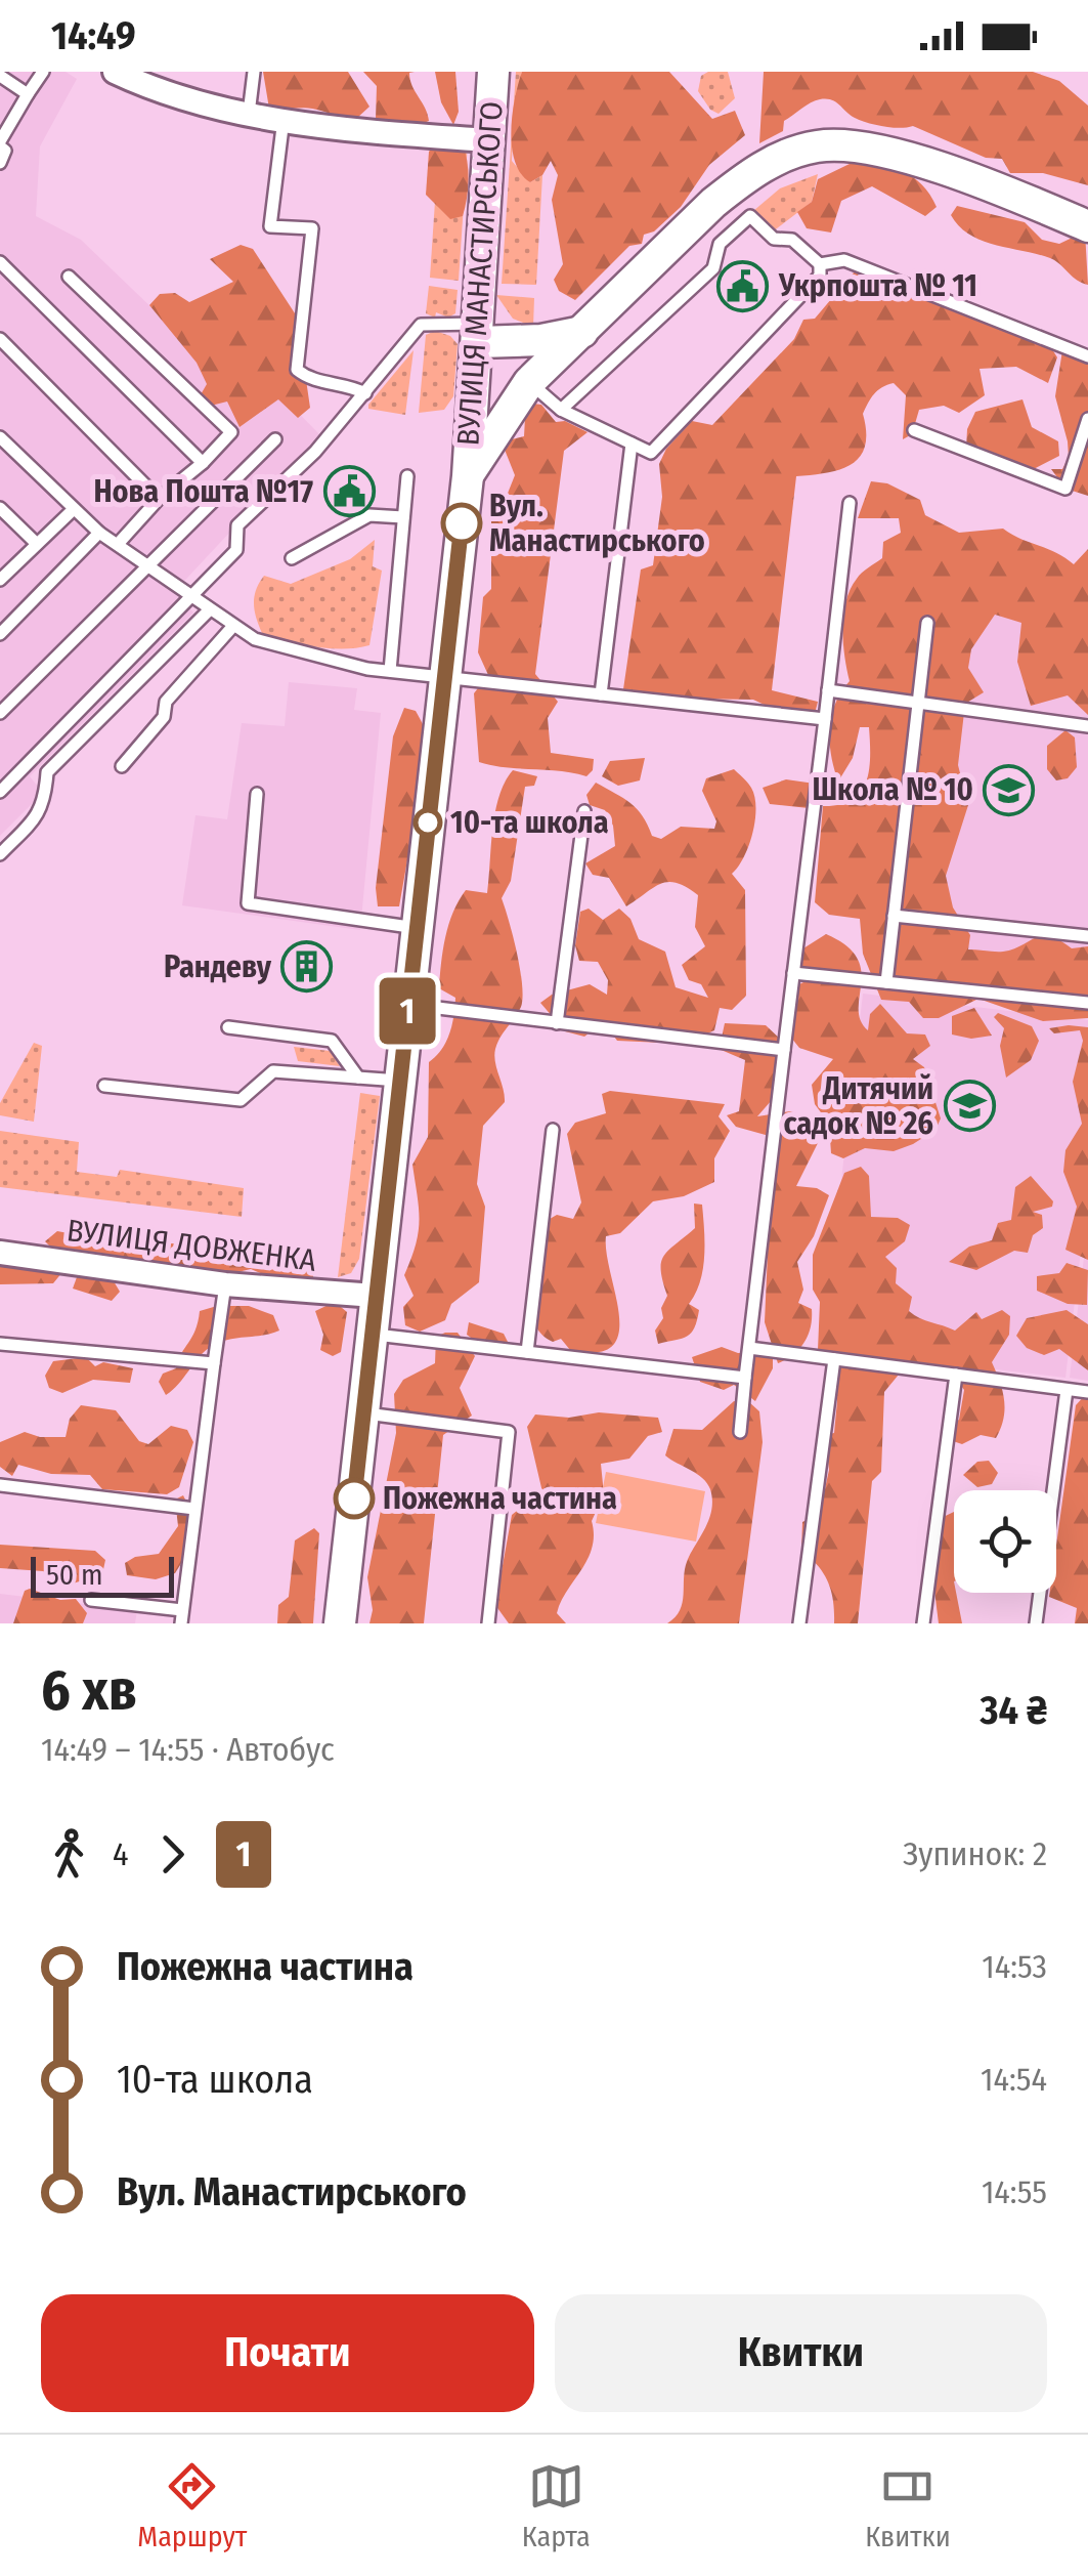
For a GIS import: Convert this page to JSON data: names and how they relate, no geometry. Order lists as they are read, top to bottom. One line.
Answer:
{"streets":{"main road":["ВУЛИЦЯ МАНАСТИРСЬКОГО"],"street":["ВУЛИЦЯ ДОВЖЕНКА"]},"crossings":[["ВУЛИЦЯ МАНАСТИРСЬКОГО","ВУЛИЦЯ ДОВЖЕНКА"]],"places":{"public building":["Укрпошта № 11","Нова Пошта №17"],"other":["Вул. Манастирського","10-та школа","Пожежна частина"],"school or university":["Школа № 10","Дитячий садок № 26"],"building":["Рандеву"]},"lines":["bus line 1"],"scale_bar":"50 m","page":{"status":"14:49","on_map":"1","scale":"50 m","heading":["6 хв","14:49 – 14:55 · Автобус","34 ₴"],"legs":["4","1","Зупинок: 2"],"list":[{"name":"Пожежна частина","value":"14:53"},{"name":"10-та школа","value":"14:54"},{"name":"Вул. Манастирського","value":"14:55"}],"buttons":["Почати","Квитки"],"tabs":["Маршрут","Карта","Квитки"]}}
